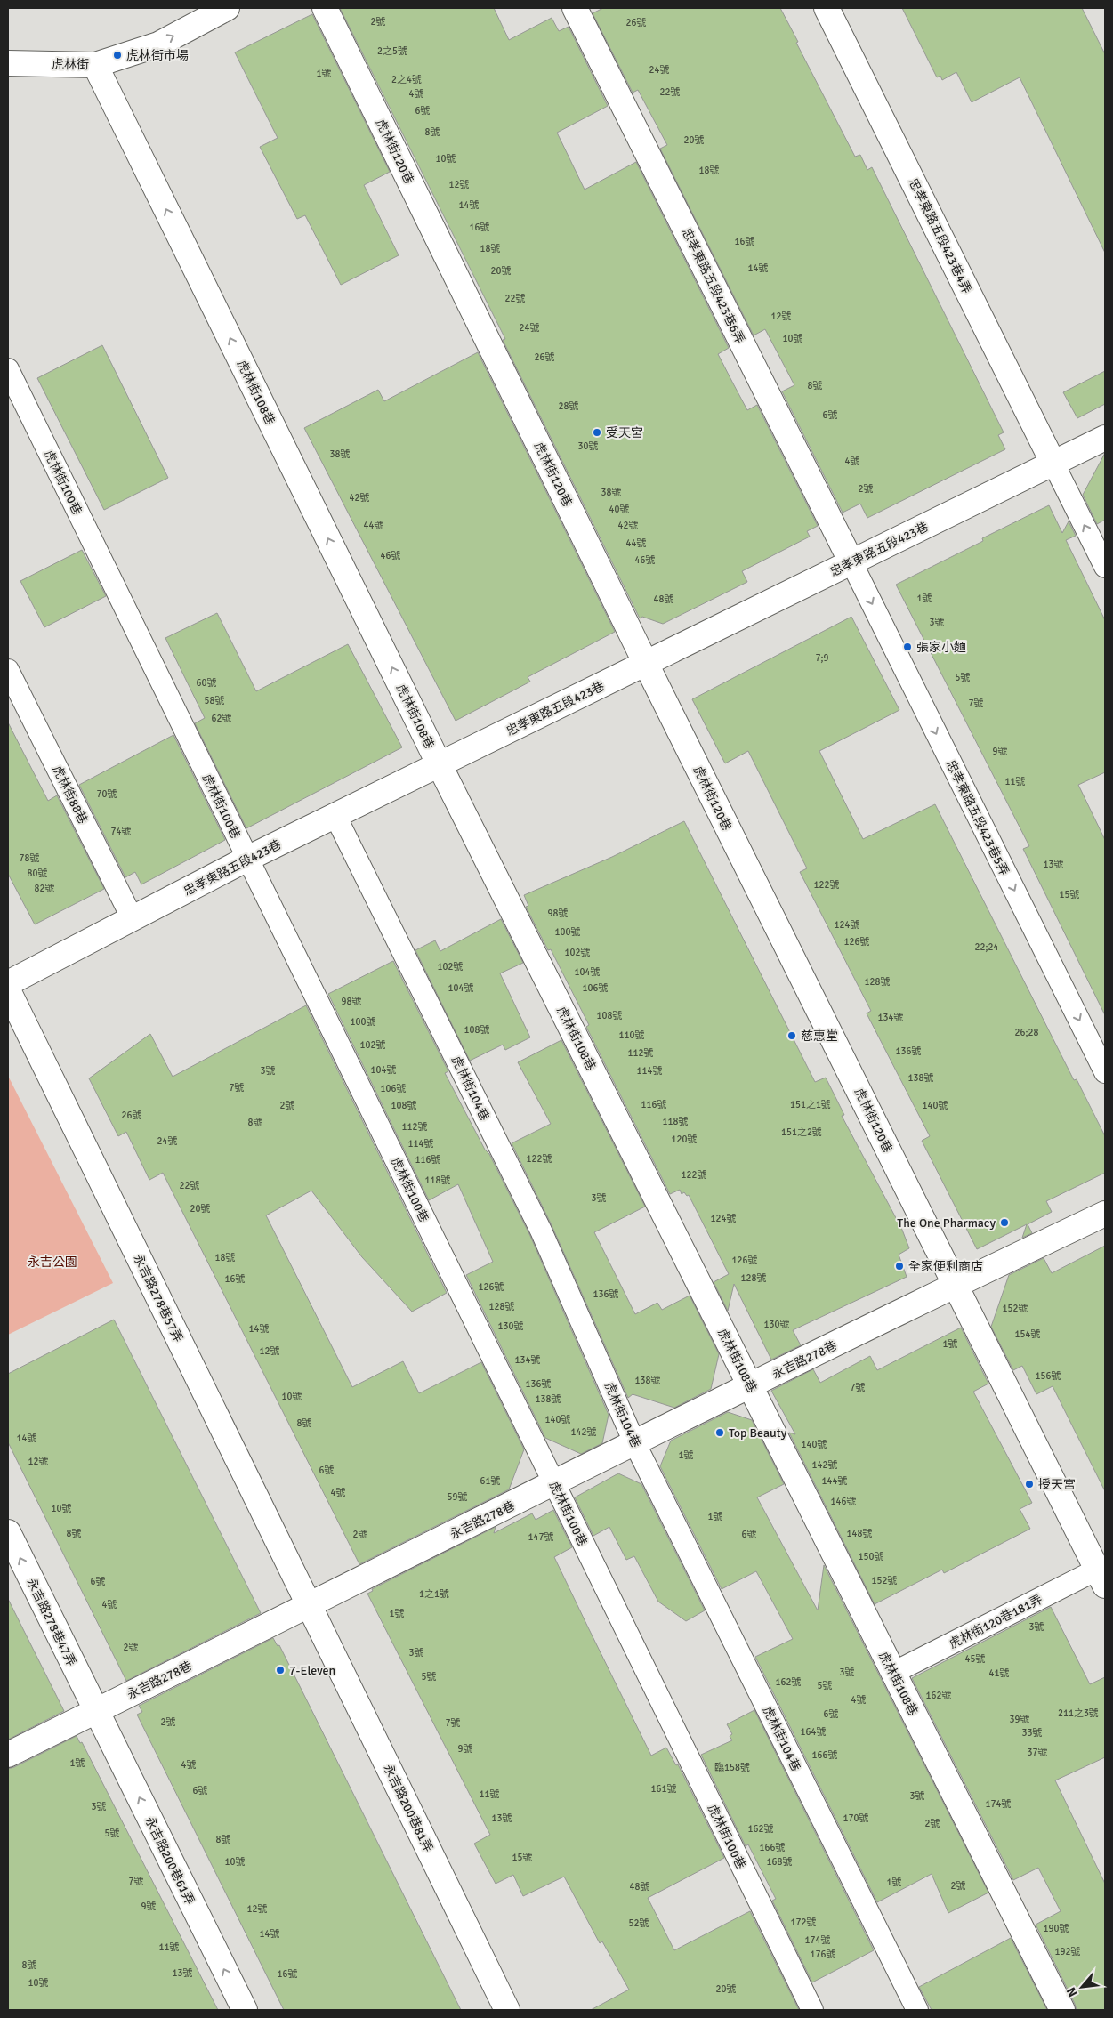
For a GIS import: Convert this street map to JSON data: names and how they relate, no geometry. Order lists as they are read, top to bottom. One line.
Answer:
{"streets":{"street":["虎林街","虎林街120巷","忠孝東路五段423巷4弄","忠孝東路五段423巷6弄","虎林街108巷","忠孝東路五段423巷","永吉路278巷57弄","永吉路278巷","永吉路278巷47弄","永吉路200巷81弄","永吉路200巷61弄"],"lane":["虎林街100巷","虎林街88巷","忠孝東路五段423巷5弄","虎林街104巷","虎林街120巷181弄"]},"crossings":[["虎林街","虎林街108巷"],["虎林街120巷","忠孝東路五段423巷"],["虎林街120巷","永吉路278巷"],["虎林街120巷","虎林街120巷181弄"],["忠孝東路五段423巷4弄","忠孝東路五段423巷"],["忠孝東路五段423巷6弄","忠孝東路五段423巷"],["忠孝東路五段423巷6弄","忠孝東路五段423巷5弄"],["虎林街108巷","忠孝東路五段423巷"],["虎林街108巷","永吉路278巷"],["虎林街108巷","虎林街120巷181弄"],["虎林街100巷","忠孝東路五段423巷"],["虎林街100巷","永吉路278巷"],["忠孝東路五段423巷","虎林街88巷"],["忠孝東路五段423巷","忠孝東路五段423巷5弄"],["忠孝東路五段423巷","虎林街104巷"],["虎林街104巷","永吉路278巷"],["永吉路278巷57弄","永吉路278巷"],["永吉路278巷57弄","永吉路200巷81弄"],["永吉路278巷","永吉路278巷47弄"],["永吉路278巷","永吉路200巷81弄"],["永吉路278巷","永吉路200巷61弄"],["永吉路278巷47弄","永吉路200巷61弄"]],"one_way":["虎林街","虎林街108巷","忠孝東路五段423巷5弄","永吉路278巷47弄","永吉路200巷61弄"],"parks":["永吉公園"],"places":["虎林街市場","受天宮","張家小麵","慈惠堂","The One Pharmacy","全家便利商店","Top Beauty","授天宮","7-Eleven"],"house_numbers":["2號","26號","2之5號","24號","1號","2之4號","22號","4號","6號","8號","20號","10號","18號","12號","14號","16號","16號","18號","14號","20號","22號","12號","24號","10號","26號","8號","28號","6號","30號","38號","4號","2號","38號","42號","40號","44號","42號","44號","46號","46號","1號","48號","3號","7;9","5號","60號","58號","7號","62號","9號","11號","70號","74號","78號","13號","80號","122號","82號","15號","98號","124號","100號","126號","22;24","102號","102號","104號","128號","104號","106號","98號","108號","134號","100號","108號","26;28","110號","102號","136號","112號","104號","3號","114號","138號","7號","106號","116號","151之1號","2號","108號","140號","26號","118號","8號","112號","151之2號","120號","24號","114號","122號","116號","122號","118號","22號","3號","20號","124號","18號","126號","128號","16號","126號","136號","128號","152號","130號","130號","14號","154號","1號","12號","134號","156號","138號","136號","7號","10號","138號","140號","8號","142號","14號","140號","1號","12號","142號","6號","61號","144號","4號","59號","146號","10號","1號","8號","148號","2號","6號","147號","150號","152號","6號","1之1號","4號","1號","3號","2號","3號","45號","3號","41號","5號","162號","5號","162號","4號","211之3號","6號","39號","2號","7號","164號","33號","9號","37號","166號","1號","4號","臨158號","161號","6號","11號","3號","174號","3號","13號","170號","2號","162號","5號","8號","166號","15號","10號","168號","7號","1號","2號","48號","9號","12號","172號","52號","190號","14號","174號","11號","192號","176號","8號","13號","16號","10號","20號"],"north":"bottom left"}
